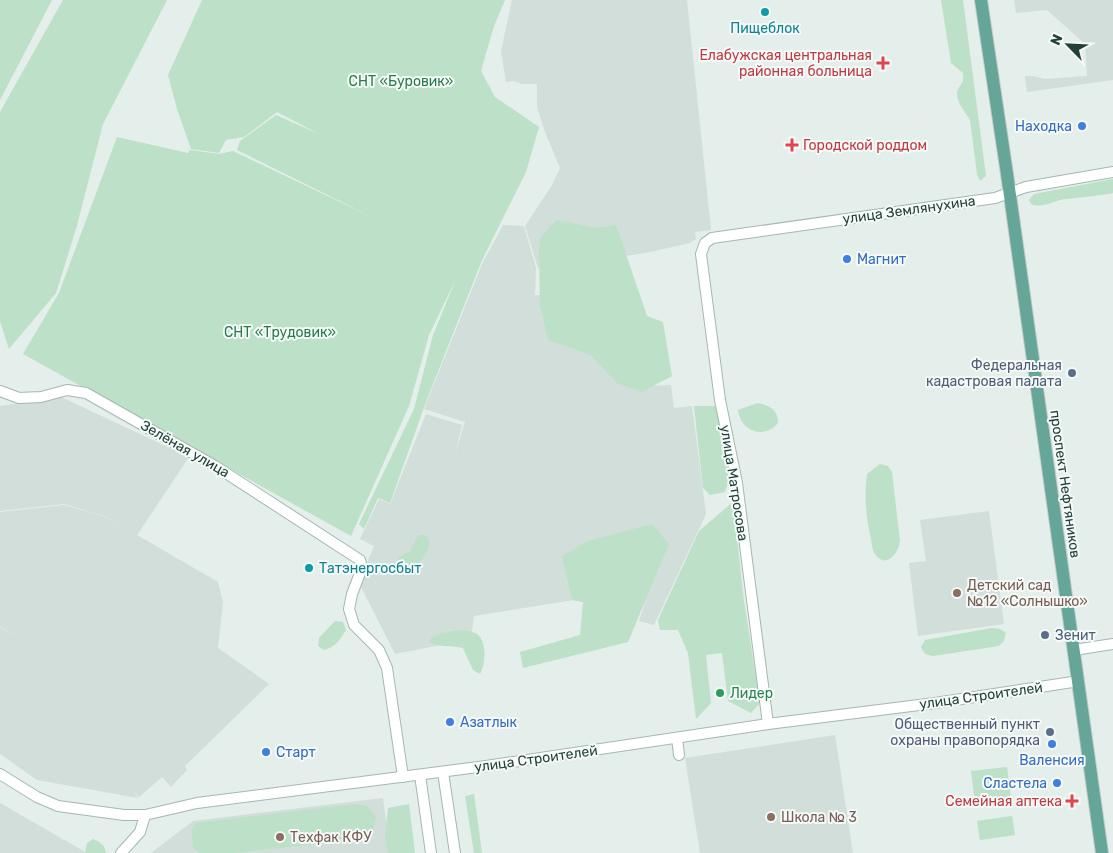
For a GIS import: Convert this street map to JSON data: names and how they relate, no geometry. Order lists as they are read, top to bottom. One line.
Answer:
{"streets":{"main road":["проспект Нефтяников"],"street":["улица Землянухина","Зелёная улица","улица Матросова","улица Строителей"]},"crossings":[["улица Землянухина","улица Матросова"],["улица Землянухина","проспект Нефтяников"],["Зелёная улица","улица Строителей"],["улица Матросова","улица Строителей"],["проспект Нефтяников","улица Строителей"]],"parks":["СНТ «Буровик»","СНТ «Трудовик»"],"places":{"other":["Пищеблок","Находка","Магнит","Федеральная кадастровая палата","Татэнергосбыт","Детский сад №12 «Солнышко»","Зенит","Лидер","Азатлык","Общественный пункт охраны правопорядка","Валенсия","Старт","Сластела","Школа № 3","Техфак КФУ"],"health":["Елабужская центральная районная больница","Городской роддом","Семейная аптека"]},"north":"top left"}
